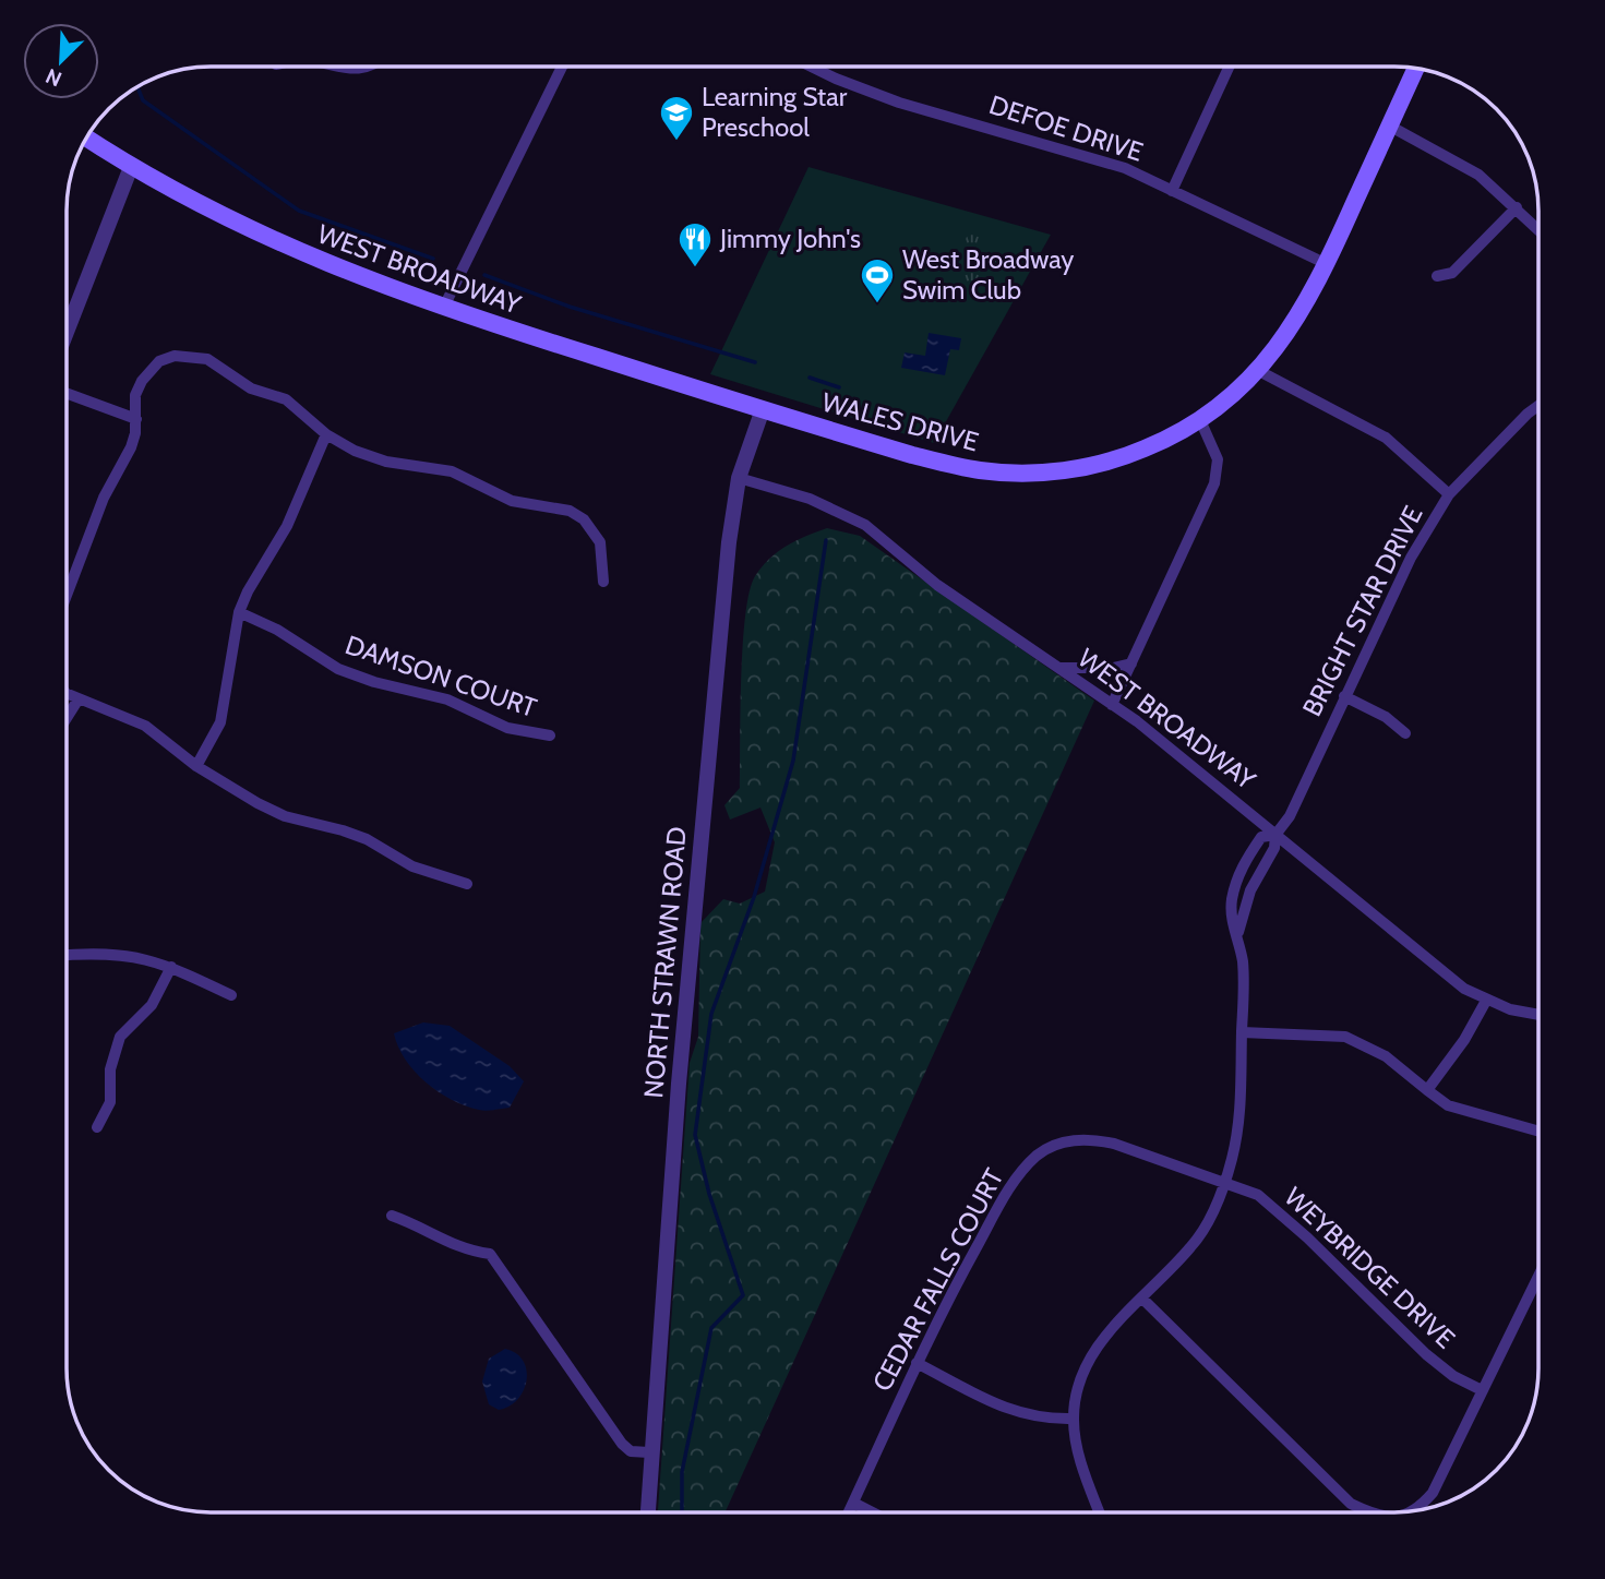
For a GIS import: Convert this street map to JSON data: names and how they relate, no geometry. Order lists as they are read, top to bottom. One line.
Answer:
{"streets":{"main road":["WEST BROADWAY","WALES DRIVE"],"street":["DEFOE DRIVE","BRIGHT STAR DRIVE","DAMSON COURT","NORTH STRAWN ROAD","WEYBRIDGE DRIVE","CEDAR FALLS COURT"]},"crossings":[["DEFOE DRIVE","WALES DRIVE"],["WEST BROADWAY","WALES DRIVE"],["WEST BROADWAY","BRIGHT STAR DRIVE"],["WEST BROADWAY","NORTH STRAWN ROAD"],["WALES DRIVE","NORTH STRAWN ROAD"],["WEYBRIDGE DRIVE","CEDAR FALLS COURT"]],"places":{"school or university":["Learning Star Preschool"],"restaurant":["Jimmy John's"],"sports":["West Broadway Swim Club"]},"north":"bottom left"}
